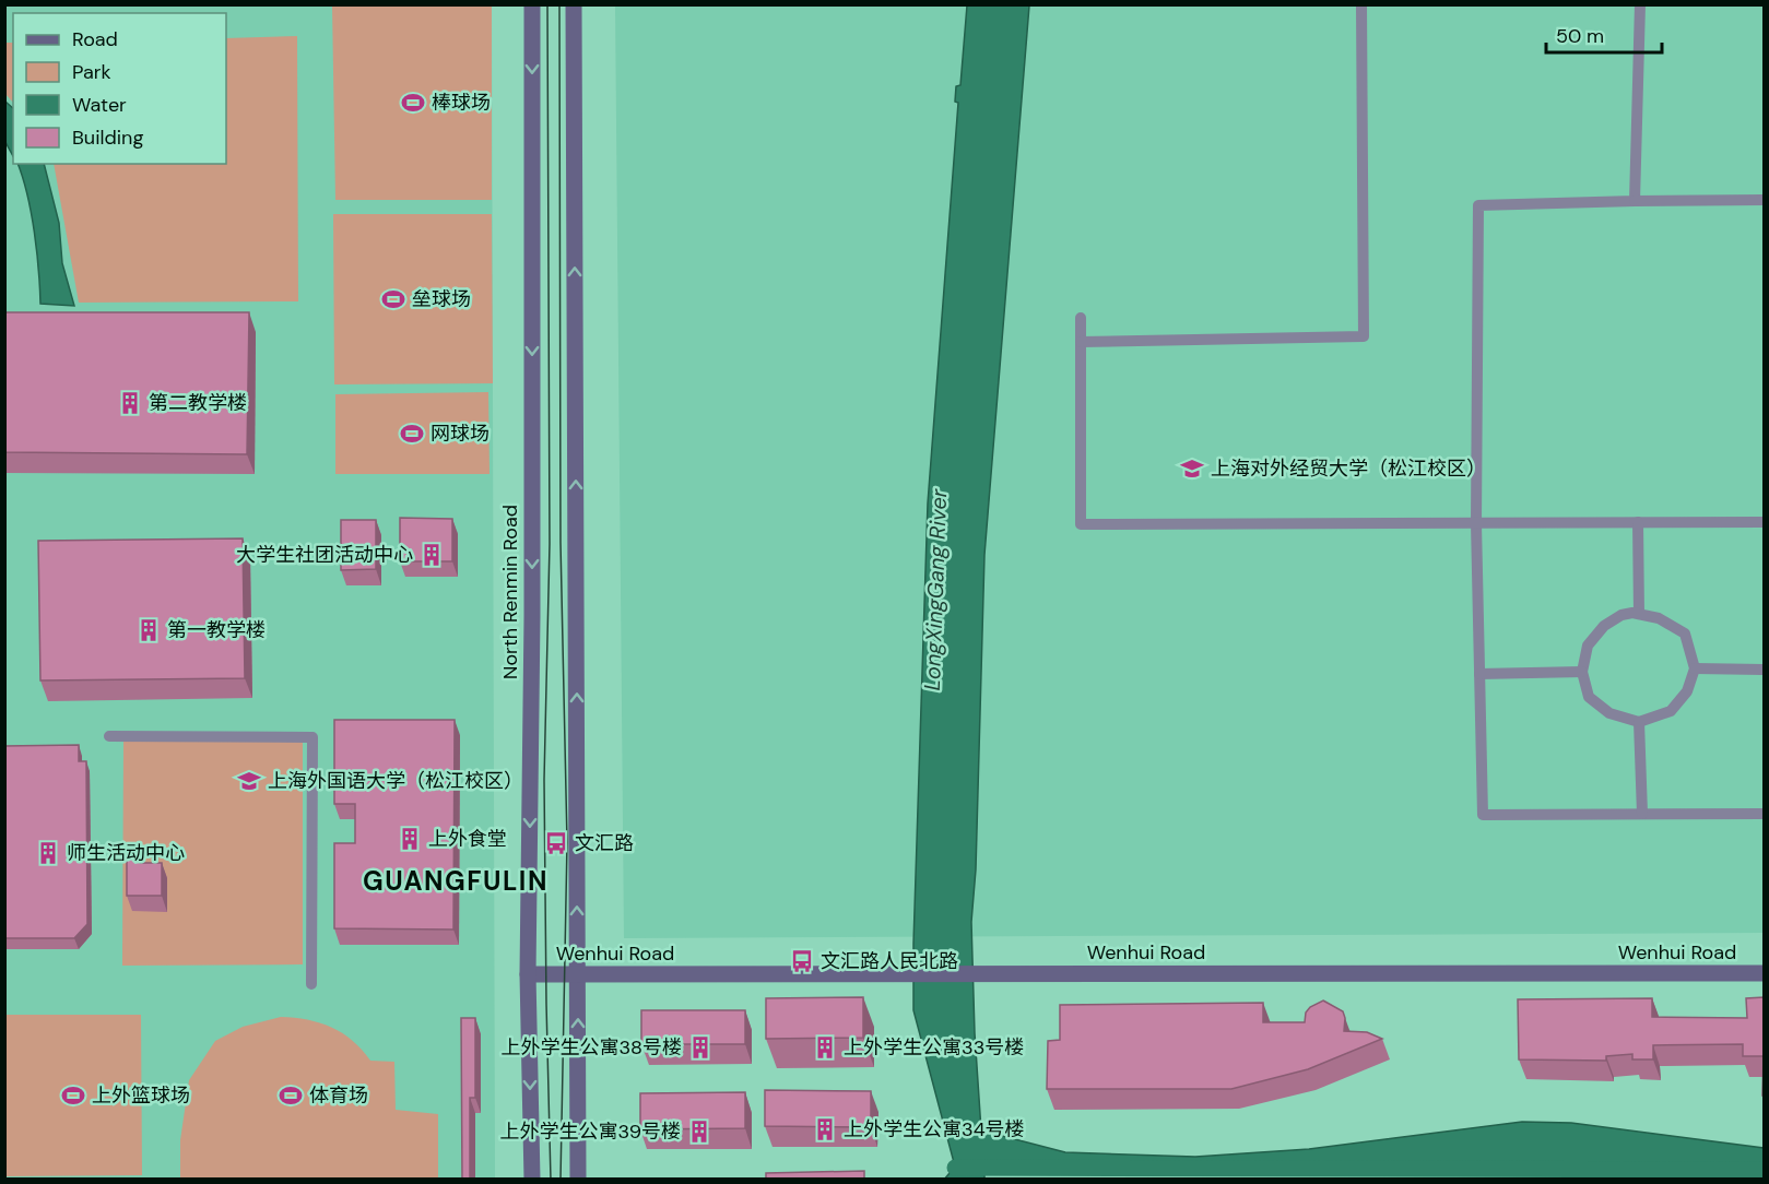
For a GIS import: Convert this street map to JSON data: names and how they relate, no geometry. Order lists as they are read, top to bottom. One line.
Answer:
{"streets":{"main road":["North Renmin Road","Wenhui Road"]},"crossings":[["North Renmin Road","Wenhui Road"]],"districts":["GUANGFULIN"],"water":["LongXingGang River"],"places":{"sports":["棒球场","垒球场","网球场","上外篮球场","体育场"],"building":["第二教学楼","大学生社团活动中心","第一教学楼","上外食堂","师生活动中心","上外学生公寓38号楼","上外学生公寓33号楼","上外学生公寓34号楼","上外学生公寓39号楼"],"school or university":["上海对外经贸大学（松江校区）","上海外国语大学（松江校区）"],"bus stop":["文汇路","文汇路人民北路"]},"legend":["Road","Park","Water","Building"],"scale_bar":"50 m"}
